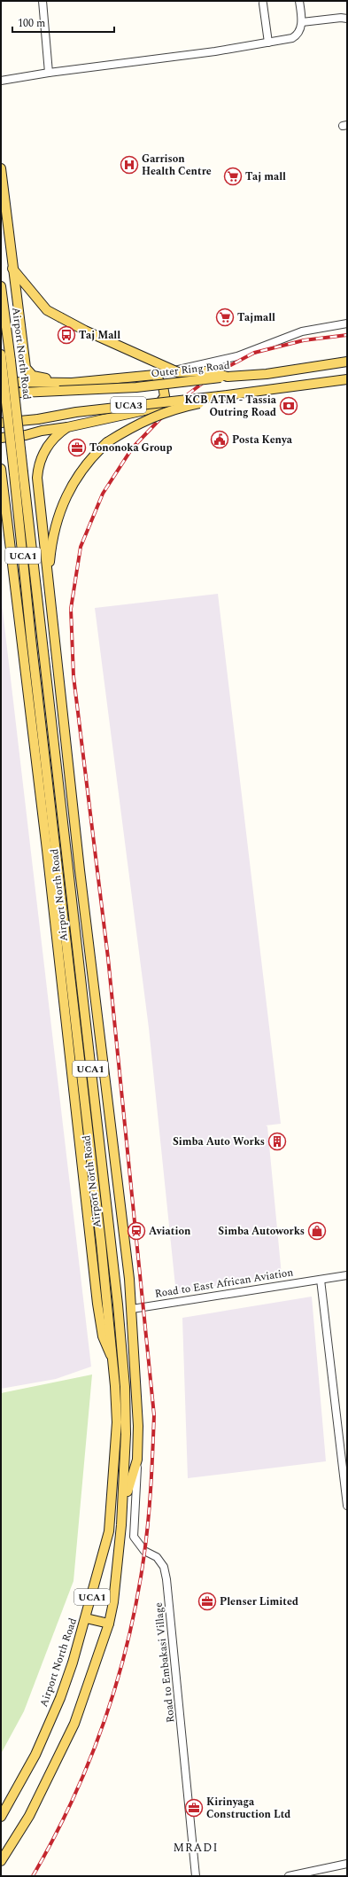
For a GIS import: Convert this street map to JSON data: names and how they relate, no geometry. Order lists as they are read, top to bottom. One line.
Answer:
{"streets":{"main road":["Airport North Road","Outer Ring Road","UCA3","UCA1"],"street":["Road to East African Aviation","Road to Embakasi Village"]},"crossings":[["Airport North Road","Road to East African Aviation"],["Airport North Road","Road to Embakasi Village"]],"districts":["MRADI"],"places":{"hospital":["Garrison Health Centre"],"supermarket":["Taj mall","Tajmall"],"bus stop":["Taj Mall"],"bank":["KCB ATM - Tassia Outring Road"],"public building":["Posta Kenya"],"office":["Tononoka Group","Plenser Limited","Kirinyaga Construction Ltd"],"building":["Simba Auto Works"],"station":["Aviation"],"shop":["Simba Autoworks"]},"scale_bar":"100 m"}
